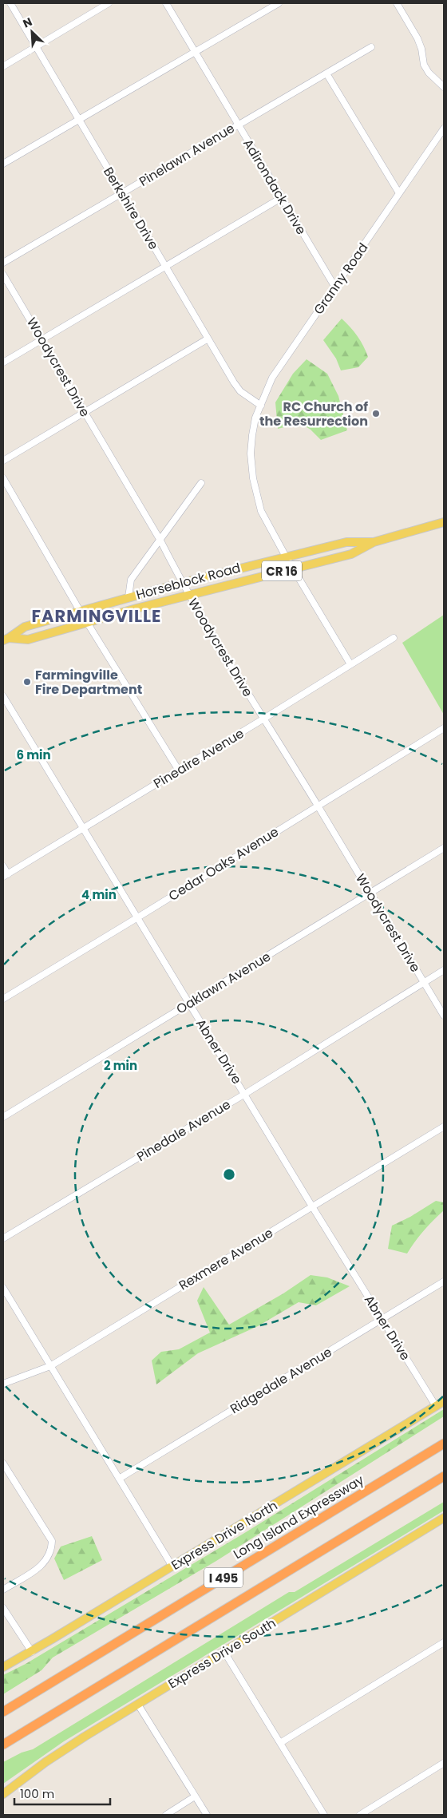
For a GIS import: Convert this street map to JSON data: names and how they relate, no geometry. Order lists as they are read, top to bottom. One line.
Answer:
{"streets":{"highway":["Long Island Expressway","I 495"],"main road":["CR 16","Horseblock Road","Express Drive North","Express Drive South"],"street":["Pinelawn Avenue","Adirondack Drive","Berkshire Drive","Granny Road","Woodycrest Drive","Pineaire Avenue","Cedar Oaks Avenue","Oaklawn Avenue","Abner Drive","Pinedale Avenue","Rexmere Avenue","Ridgedale Avenue"]},"crossings":[["Pinelawn Avenue","Adirondack Drive"],["Pinelawn Avenue","Berkshire Drive"],["Adirondack Drive","Granny Road"],["Berkshire Drive","Granny Road"],["Granny Road","Horseblock Road"],["Granny Road","Pineaire Avenue"],["Woodycrest Drive","Horseblock Road"],["Woodycrest Drive","Pineaire Avenue"],["Woodycrest Drive","Cedar Oaks Avenue"],["Woodycrest Drive","Oaklawn Avenue"],["Woodycrest Drive","Pinedale Avenue"],["Pineaire Avenue","Abner Drive"],["Cedar Oaks Avenue","Abner Drive"],["Oaklawn Avenue","Abner Drive"],["Abner Drive","Pinedale Avenue"],["Abner Drive","Rexmere Avenue"],["Abner Drive","Ridgedale Avenue"],["Abner Drive","Express Drive North"]],"districts":["FARMINGVILLE"],"places":["RC Church of the Resurrection","Farmingville Fire Department"],"scale_bar":"100 m","north":"top left","rings":["6 min","4 min","2 min"]}
